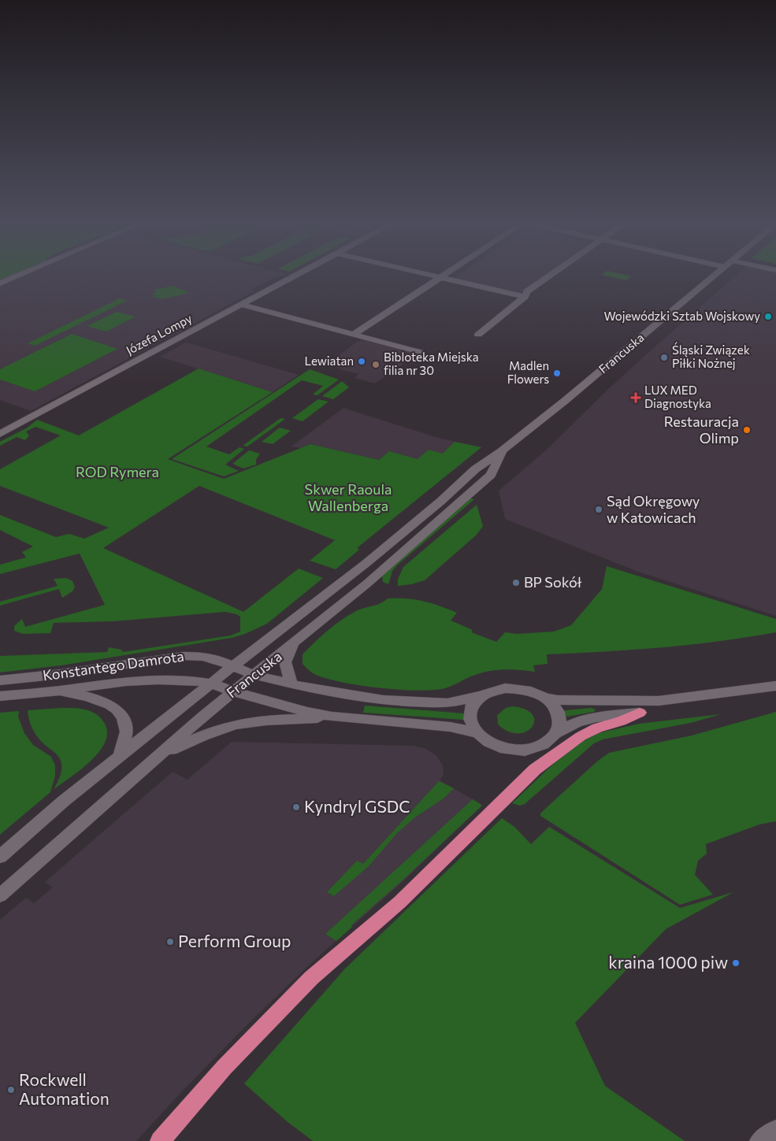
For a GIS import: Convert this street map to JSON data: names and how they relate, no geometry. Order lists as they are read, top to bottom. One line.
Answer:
{"streets":{"street":["Józefa Lompy","Francuska","Konstantego Damrota"]},"crossings":[["Francuska","Konstantego Damrota"]],"parks":["ROD Rymera","Skwer Raoula Wallenberga"],"places":{"other":["Wojewódzki Sztab Wojskowy","Śląski Związek Piłki Nożnej","Lewiatan","Bibloteka Miejska filia nr 30","Madlen Flowers","Restauracja Olimp","Sąd Okręgowy w Katowicach","BP Sokół","Kyndryl GSDC","Perform Group","kraina 1000 piw","Rockwell Automation"],"health":["LUX MED Diagnostyka"]}}
